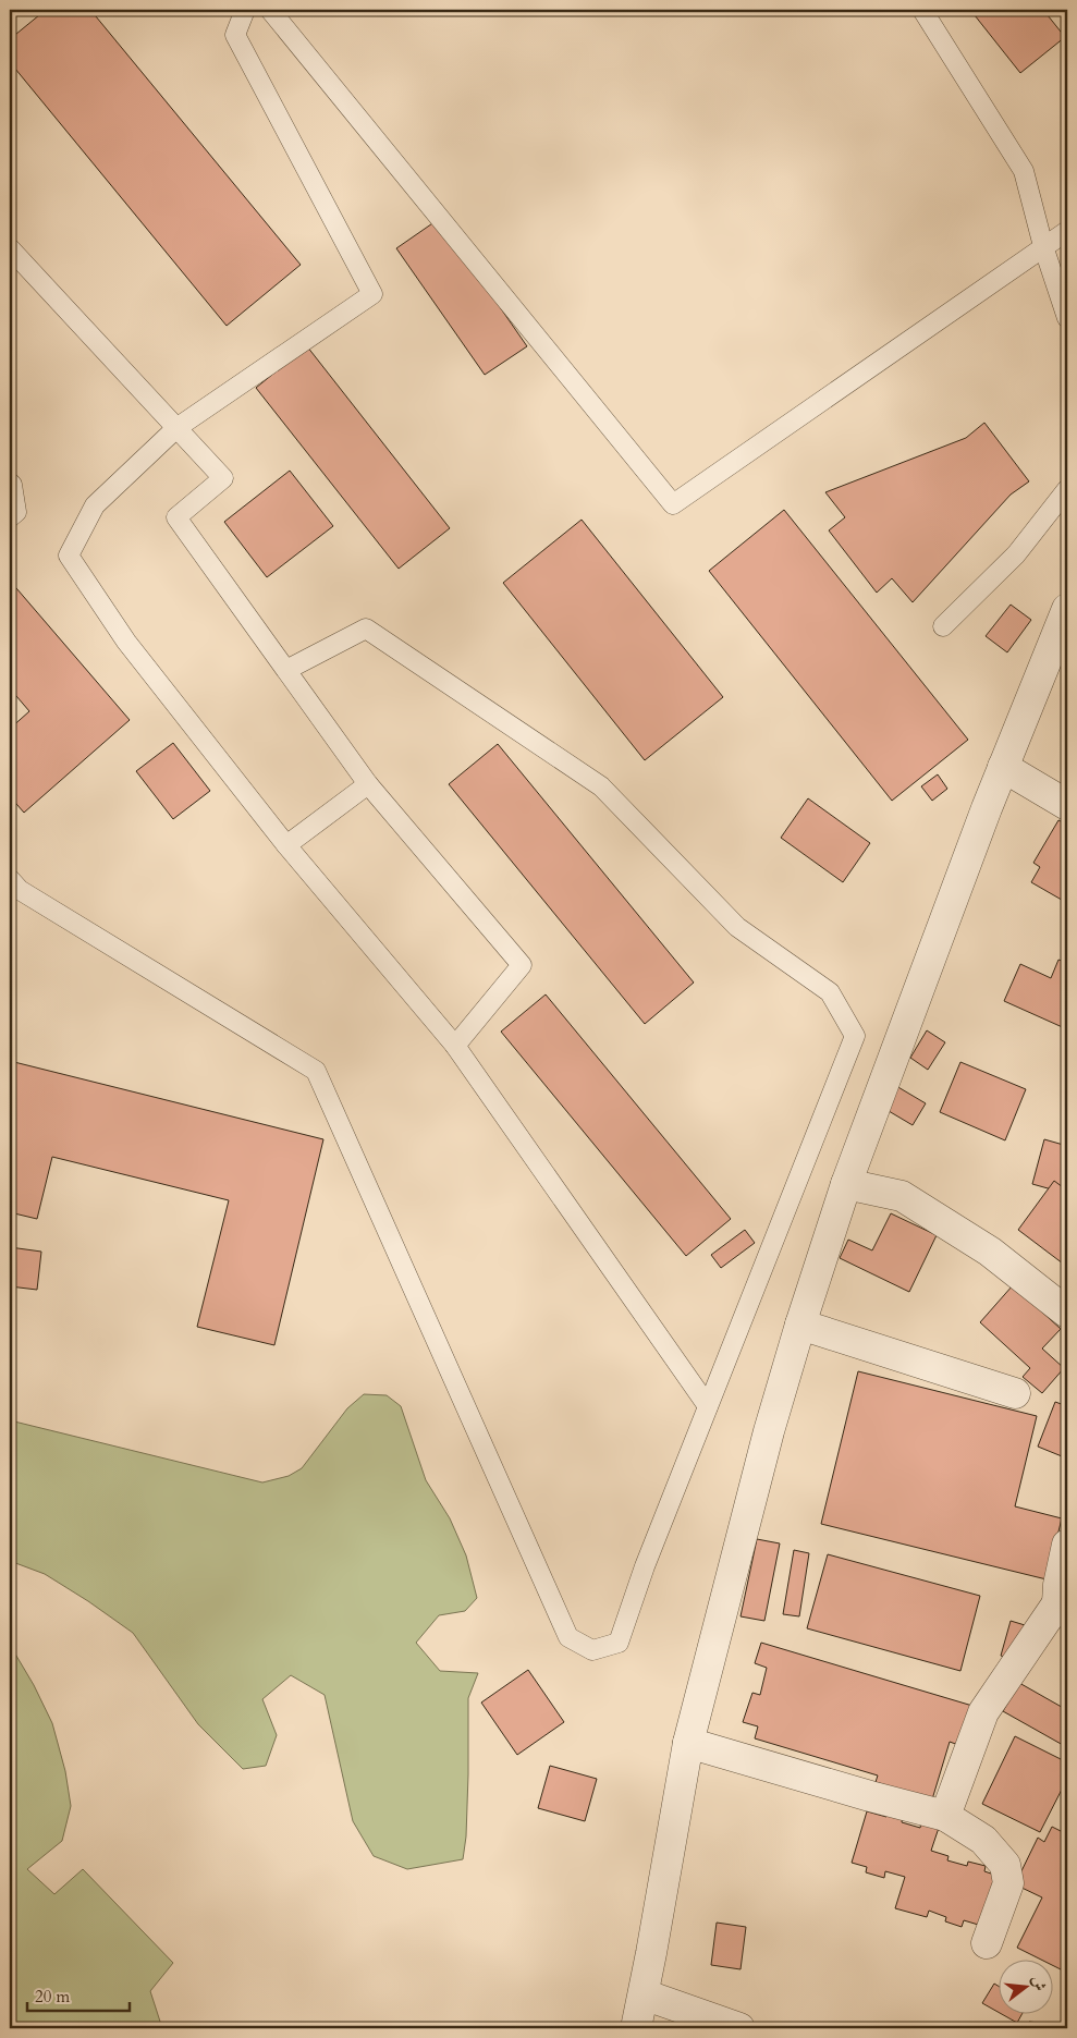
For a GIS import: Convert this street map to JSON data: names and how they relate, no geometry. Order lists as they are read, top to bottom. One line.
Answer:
{"scale_bar":"20 m","north":"right"}
